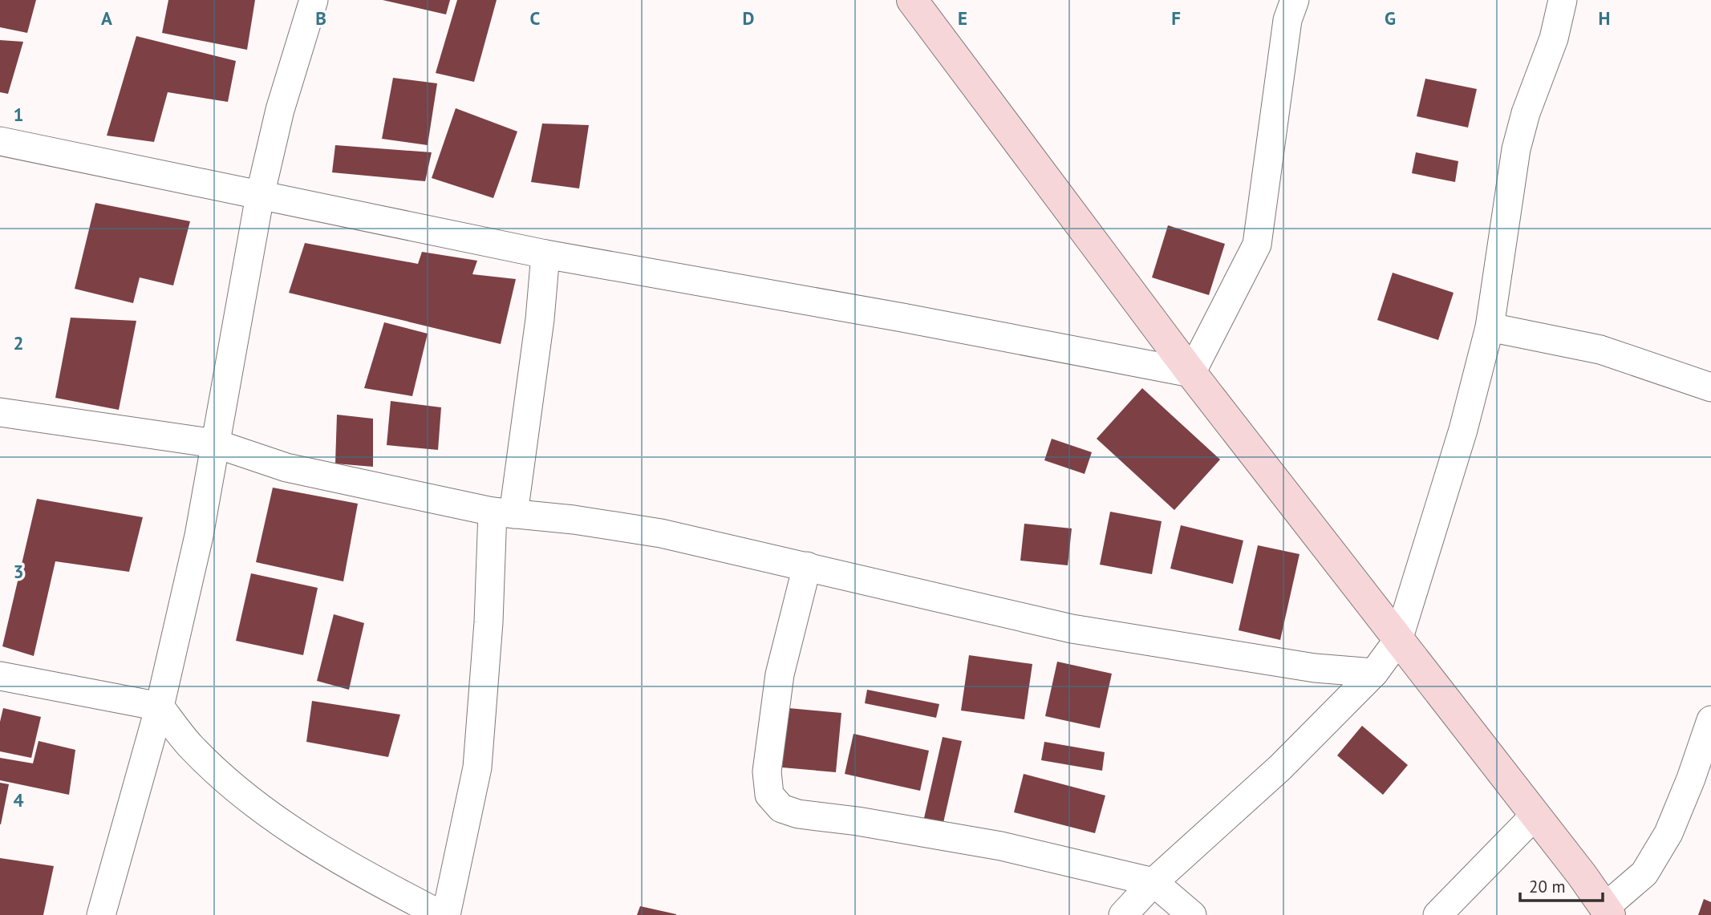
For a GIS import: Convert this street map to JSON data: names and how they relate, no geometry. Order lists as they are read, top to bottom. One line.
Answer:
{"scale_bar":"20 m","grid":{"columns":["A","B","C","D","E","F","G","H"],"rows":["1","2","3","4"]}}
